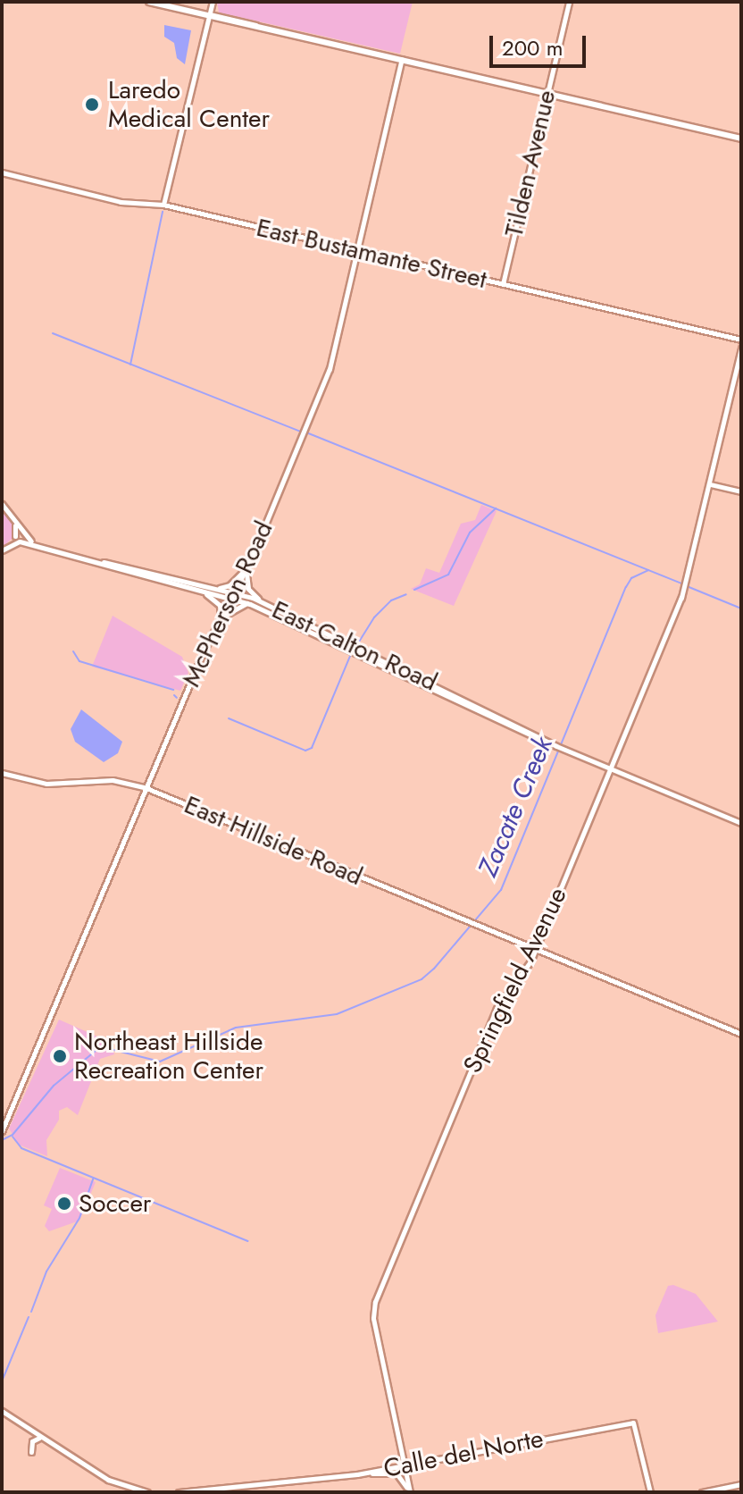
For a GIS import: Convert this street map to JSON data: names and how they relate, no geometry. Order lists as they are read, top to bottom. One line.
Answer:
{"streets":{"main road":["Tilden Avenue","East Bustamante Street","McPherson Road","East Calton Road","East Hillside Road","Springfield Avenue","Calle del Norte"]},"crossings":[["Tilden Avenue","East Bustamante Street"],["East Bustamante Street","McPherson Road"],["McPherson Road","East Calton Road"],["McPherson Road","East Hillside Road"],["East Calton Road","Springfield Avenue"],["East Hillside Road","Springfield Avenue"],["Springfield Avenue","Calle del Norte"]],"water":["Zacate Creek"],"places":["Laredo Medical Center","Northeast Hillside Recreation Center","Soccer"],"scale_bar":"200 m"}
